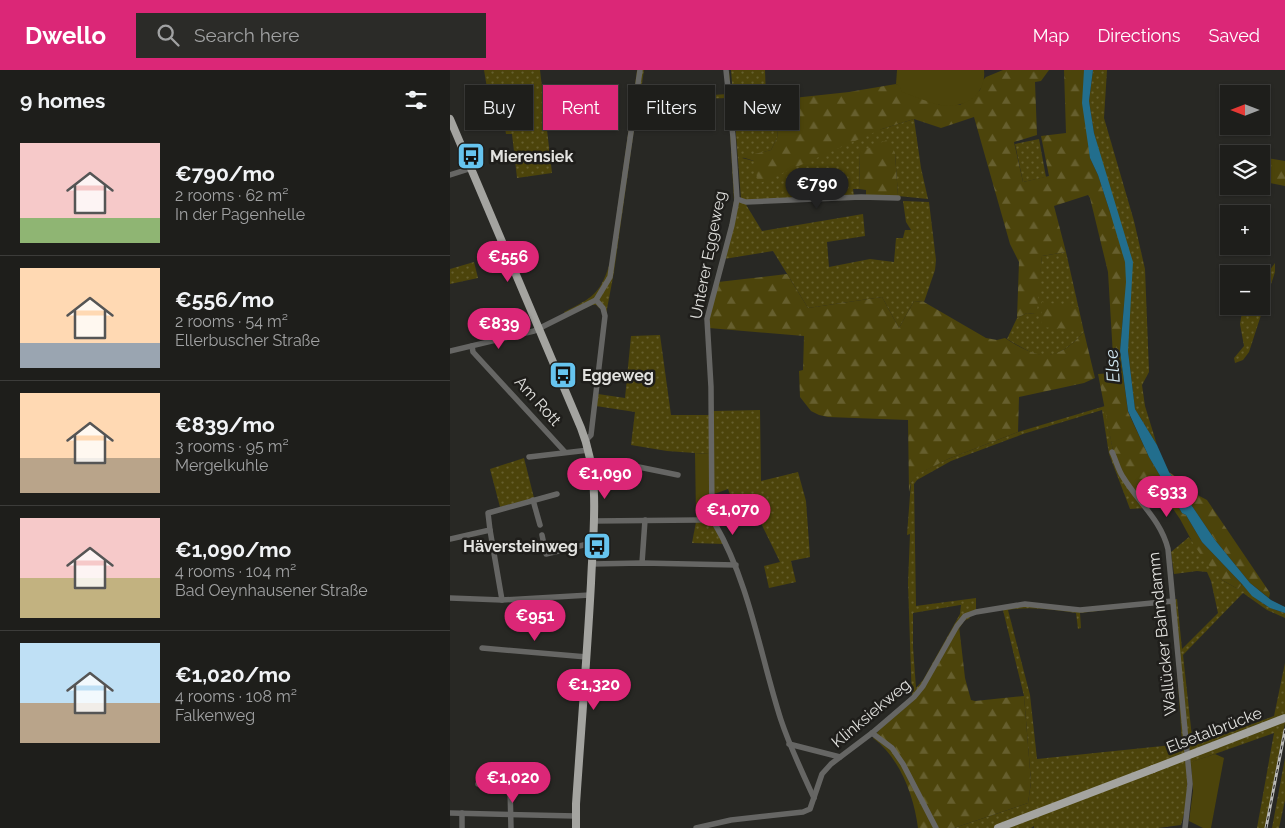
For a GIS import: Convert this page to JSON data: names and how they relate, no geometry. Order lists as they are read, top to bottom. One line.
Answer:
{"streets":{"main road":["Elsetalbrücke"],"street":["Unterer Eggeweg","Am Rott","Wallücker Bahndamm","Klinksiekweg"]},"crossings":[["Wallücker Bahndamm","Klinksiekweg"]],"water":["Else"],"places":{"bus stop":["Mierensiek","Eggeweg","Häversteinweg"]},"north":"left","page":{"header":"Dwello","search":"Search here","nav":["Map","Directions","Saved"],"heading":"9 homes","map_buttons":["+","−"],"chip":["Buy","Rent","Filters","New"],"list":[{"name":"€790/mo","note":"2 rooms · 62 m² · In der Pagenhelle"},{"name":"€556/mo","note":"2 rooms · 54 m² · Ellerbuscher Straße"},{"name":"€839/mo","note":"3 rooms · 95 m² · Mergelkuhle"},{"name":"€1,090/mo","note":"4 rooms · 104 m² · Bad Oeynhausener Straße"},{"name":"€1,020/mo","note":"4 rooms · 108 m² · Falkenweg"}],"price":["€790","€556","€839","€1,090","€933","€1,070","€951","€1,320","€1,020"]}}
